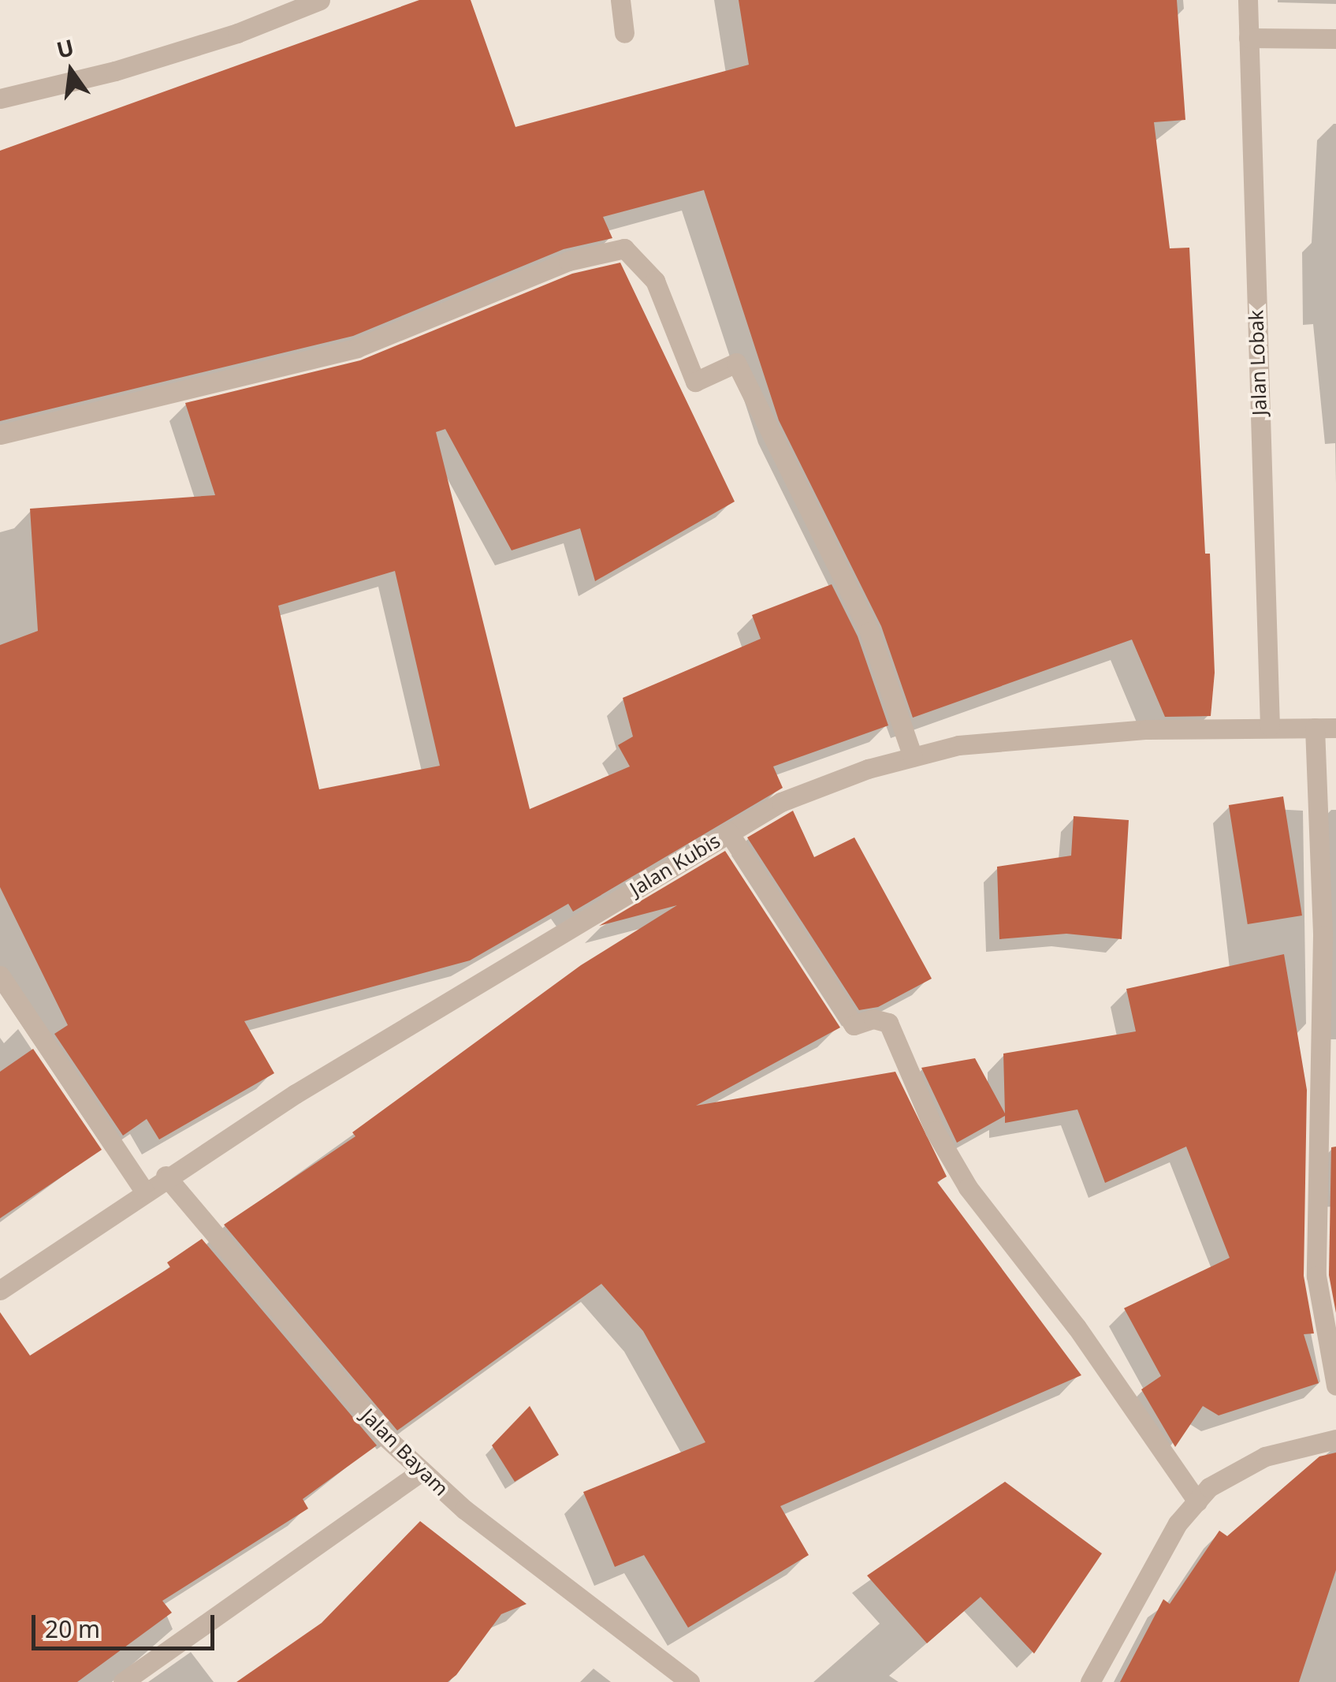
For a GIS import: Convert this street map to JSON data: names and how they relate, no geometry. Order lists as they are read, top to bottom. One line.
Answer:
{"streets":{"street":["Jalan Lobak","Jalan Kubis","Jalan Bayam"]},"crossings":[["Jalan Lobak","Jalan Kubis"],["Jalan Kubis","Jalan Bayam"]],"scale_bar":"20 m","north":"top"}
